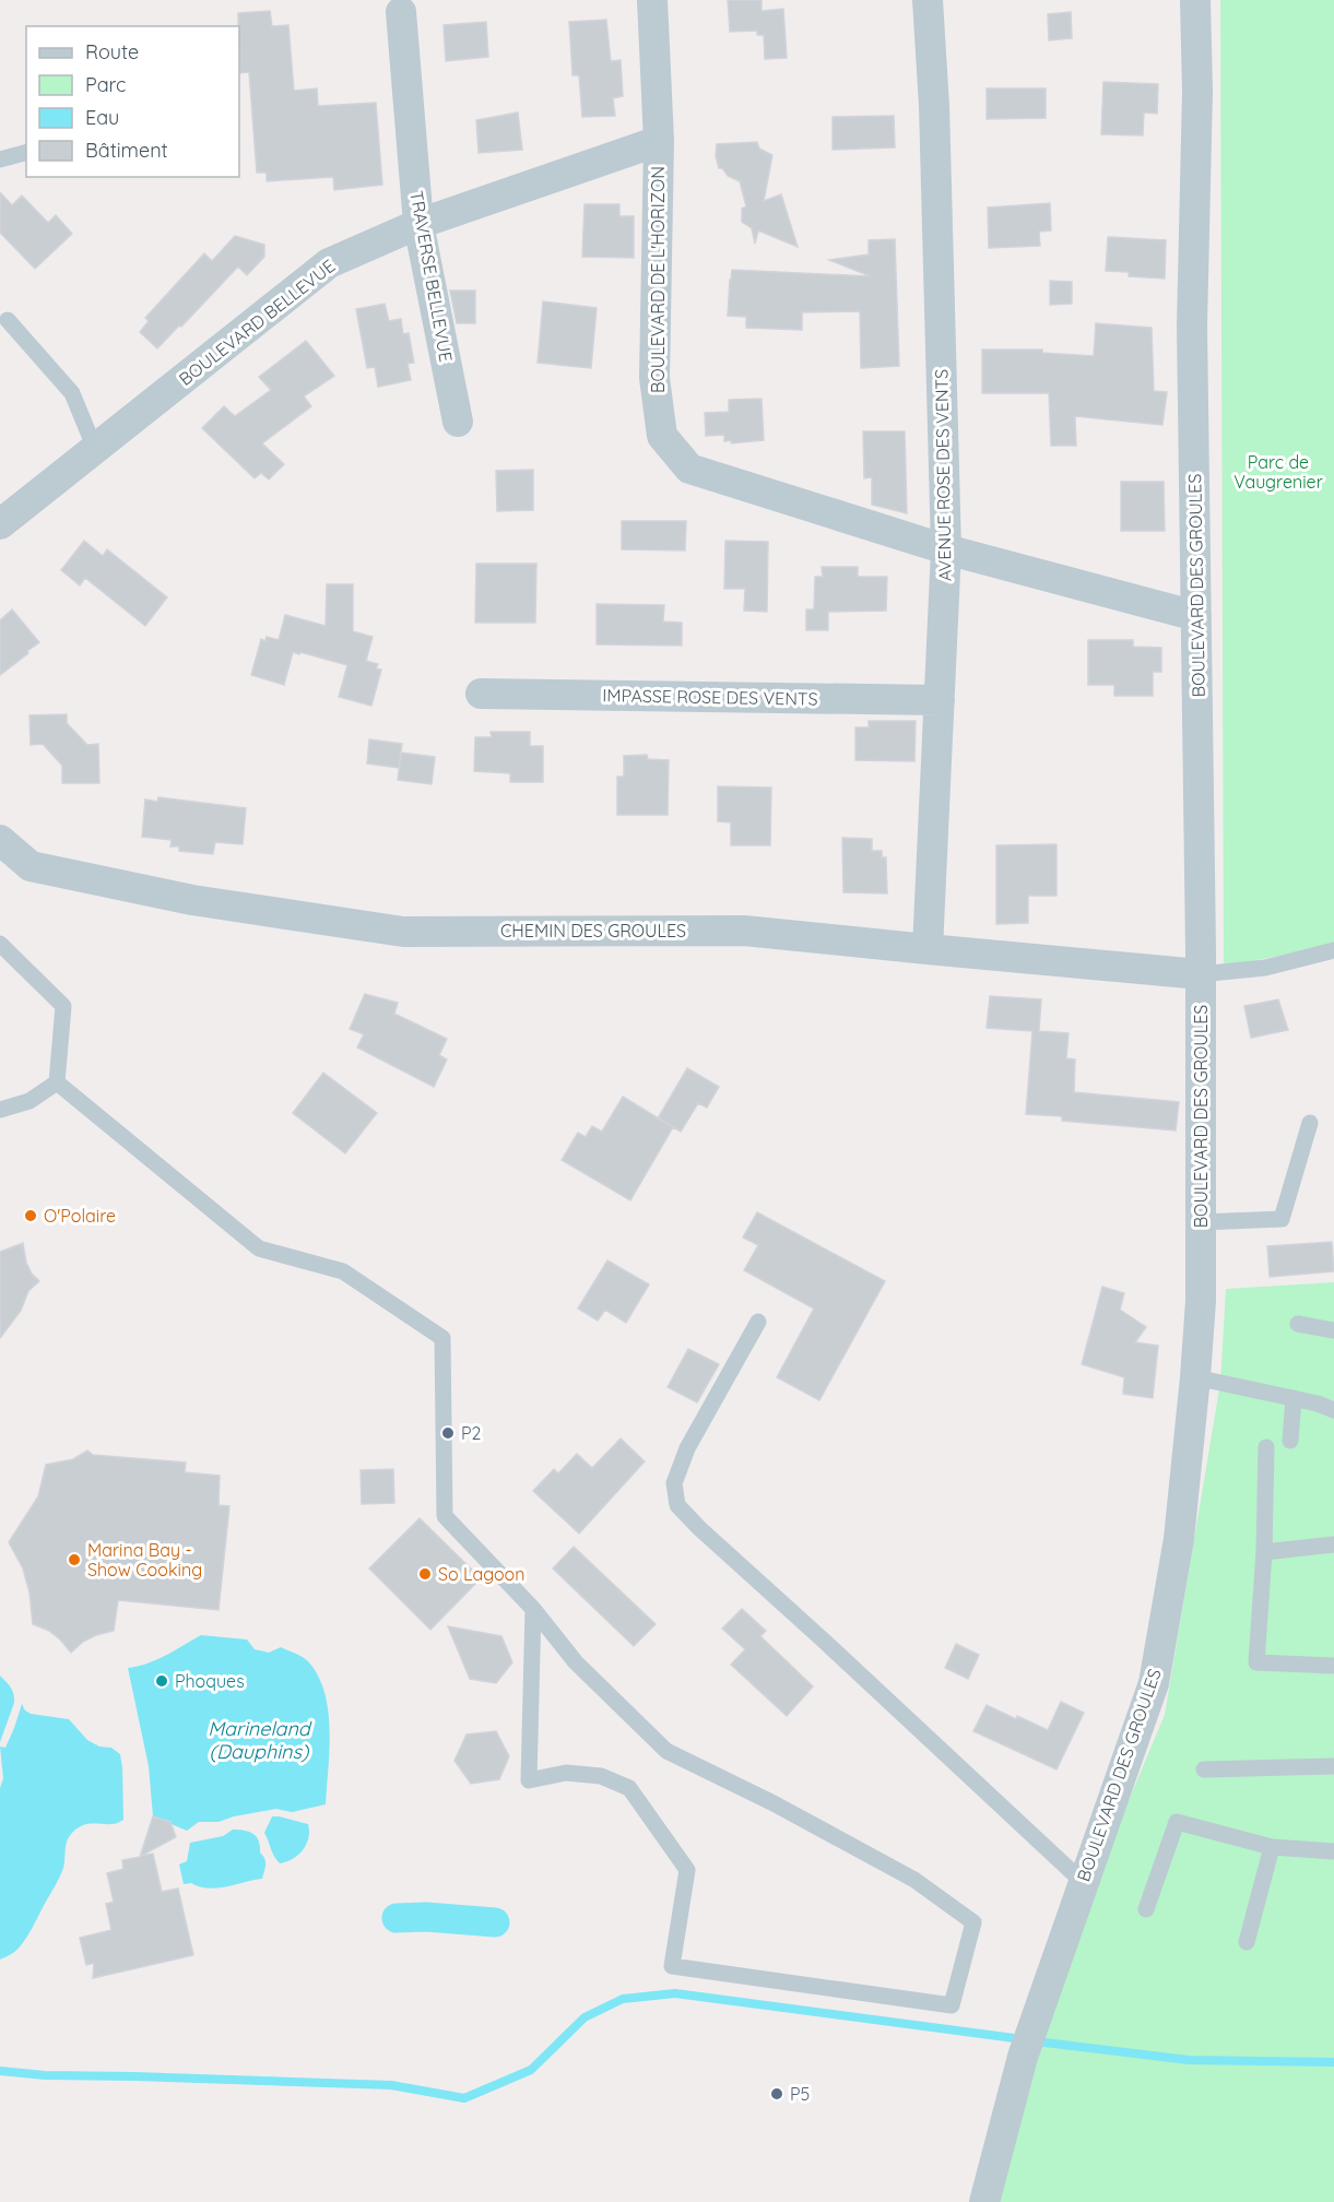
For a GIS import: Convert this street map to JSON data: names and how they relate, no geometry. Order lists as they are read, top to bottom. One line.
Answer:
{"streets":{"street":["TRAVERSE BELLEVUE","BOULEVARD DE L'HORIZON","BOULEVARD BELLEVUE","AVENUE ROSE DES VENTS","BOULEVARD DES GROULES","IMPASSE ROSE DES VENTS","CHEMIN DES GROULES"]},"crossings":[["TRAVERSE BELLEVUE","BOULEVARD BELLEVUE"],["BOULEVARD DE L'HORIZON","BOULEVARD BELLEVUE"],["BOULEVARD DE L'HORIZON","AVENUE ROSE DES VENTS"],["BOULEVARD DE L'HORIZON","BOULEVARD DES GROULES"],["AVENUE ROSE DES VENTS","IMPASSE ROSE DES VENTS"],["AVENUE ROSE DES VENTS","CHEMIN DES GROULES"],["BOULEVARD DES GROULES","CHEMIN DES GROULES"]],"water":["Marineland (Dauphins)"],"parks":["Parc de Vaugrenier"],"places":["O'Polaire","P2","Marina Bay - Show Cooking","So Lagoon","Phoques","P5"],"legend":["Route","Parc","Eau","Bâtiment"]}
